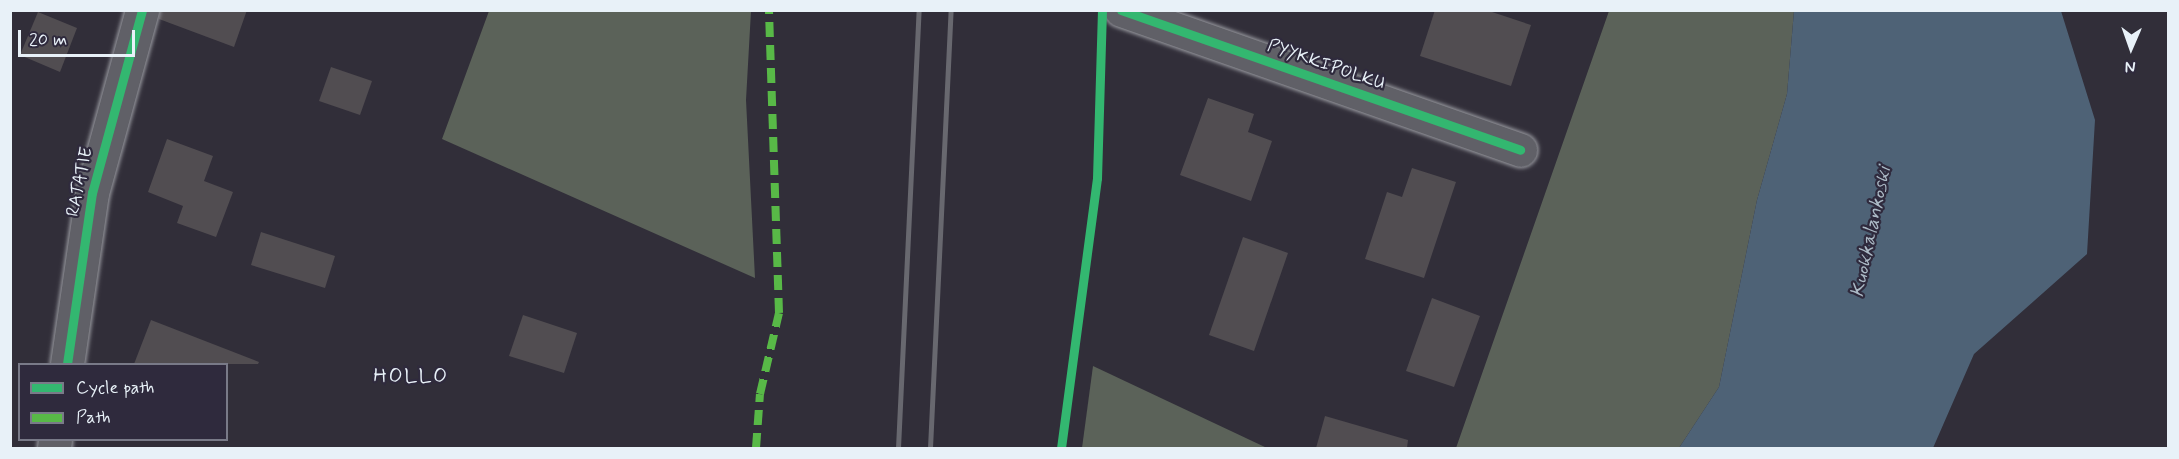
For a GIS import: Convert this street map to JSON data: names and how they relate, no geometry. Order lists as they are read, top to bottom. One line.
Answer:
{"streets":{"street":["PYYKKIPOLKU","RATATIE"]},"districts":["HOLLO"],"water":["Kuokkalankoski"],"legend":["Cycle path","Path"],"scale_bar":"20 m","north":"bottom"}
